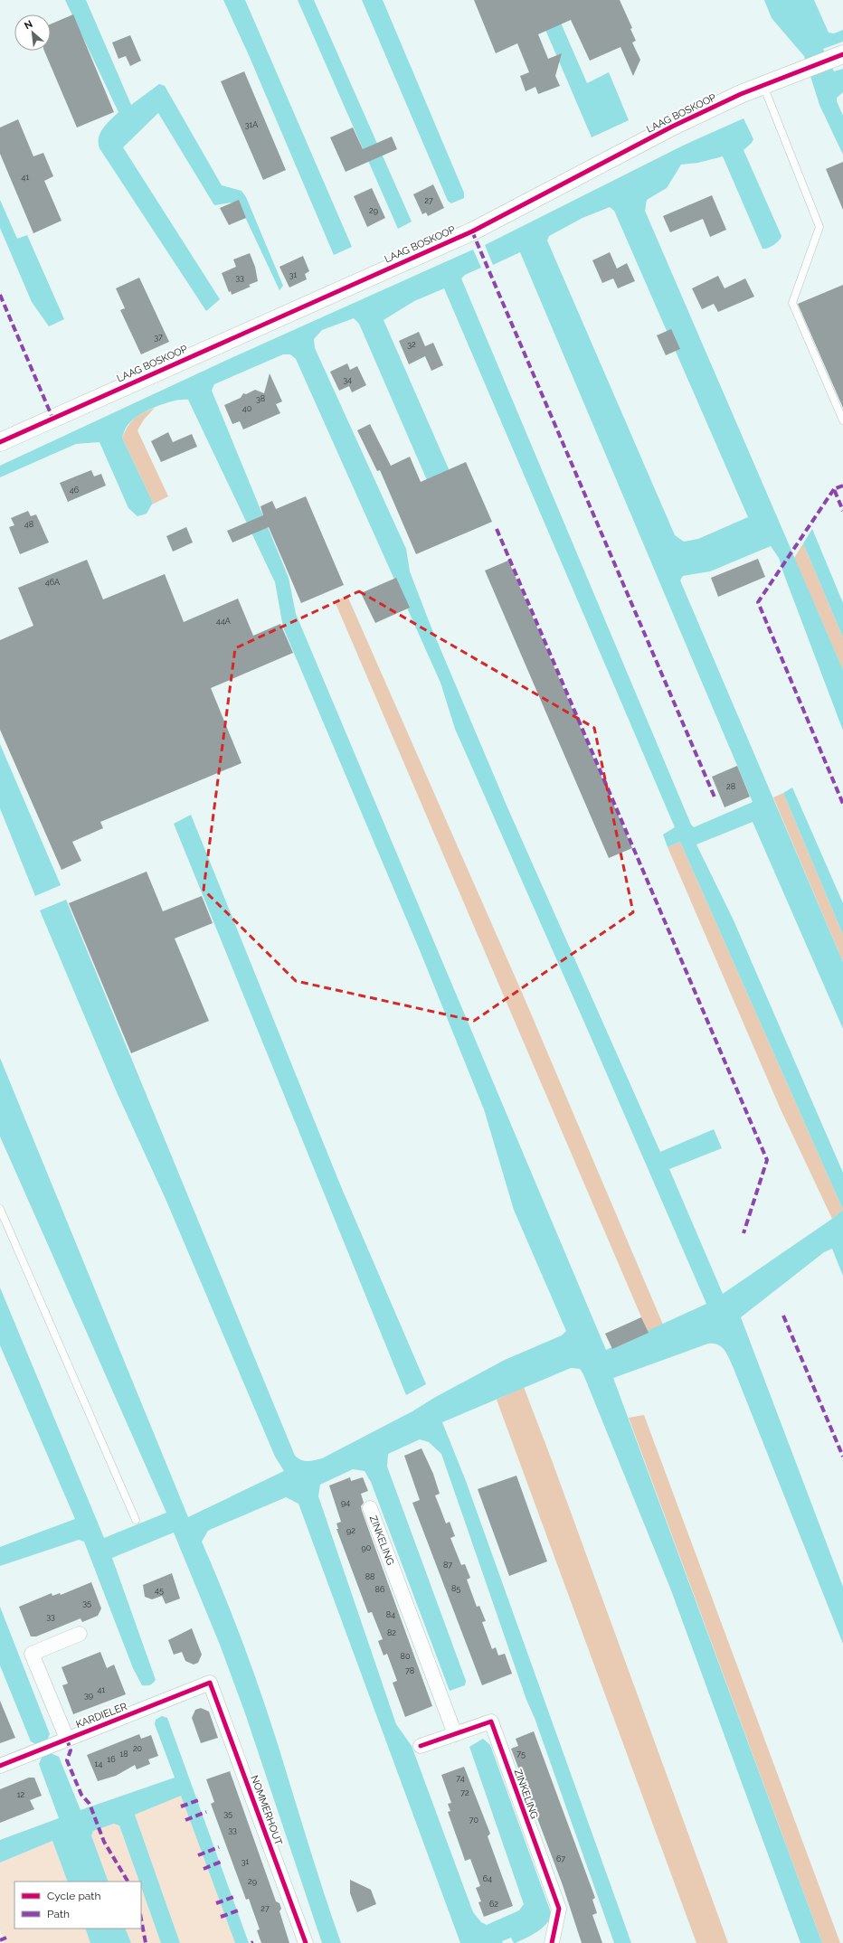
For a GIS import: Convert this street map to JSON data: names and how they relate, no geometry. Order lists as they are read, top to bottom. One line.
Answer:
{"streets":{"street":["LAAG BOSKOOP","ZINKELING","KARDIELER","NOMMERHOUT"]},"crossings":[["KARDIELER","NOMMERHOUT"]],"house_numbers":["31A","41","27","29","31","33","37","32","34","38","40","46","48","46A","44A","28","94","92","90","87","88","85","86","45","35","84","33","82","80","78","41","39","20","18","75","16","14","74","72","12","35","70","33","67","31","64","29","62","27"],"legend":["Cycle path","Path"],"north":"top left"}
